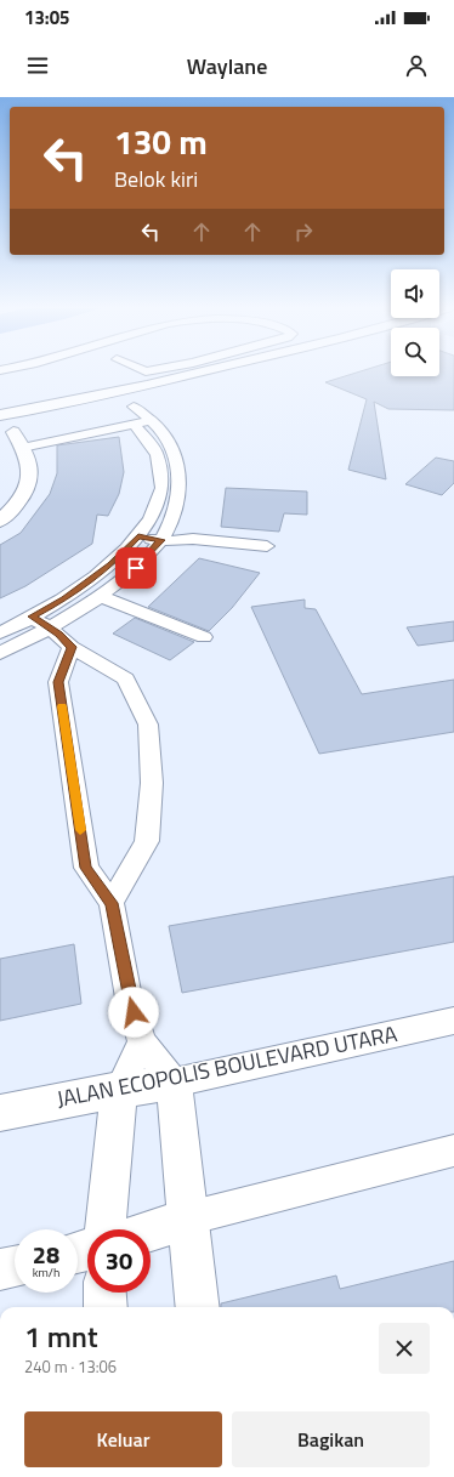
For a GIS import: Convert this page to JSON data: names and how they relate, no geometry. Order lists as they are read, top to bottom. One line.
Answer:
{"streets":{"main road":["JALAN ECOPOLIS BOULEVARD UTARA"]},"page":{"status":"13:05","header":"Waylane","turn":["130 m","Belok kiri"],"speed":"28 km/h","limit":"30","heading":["1 mnt","240 m · 13:06"],"buttons":["Keluar","Bagikan"]}}
